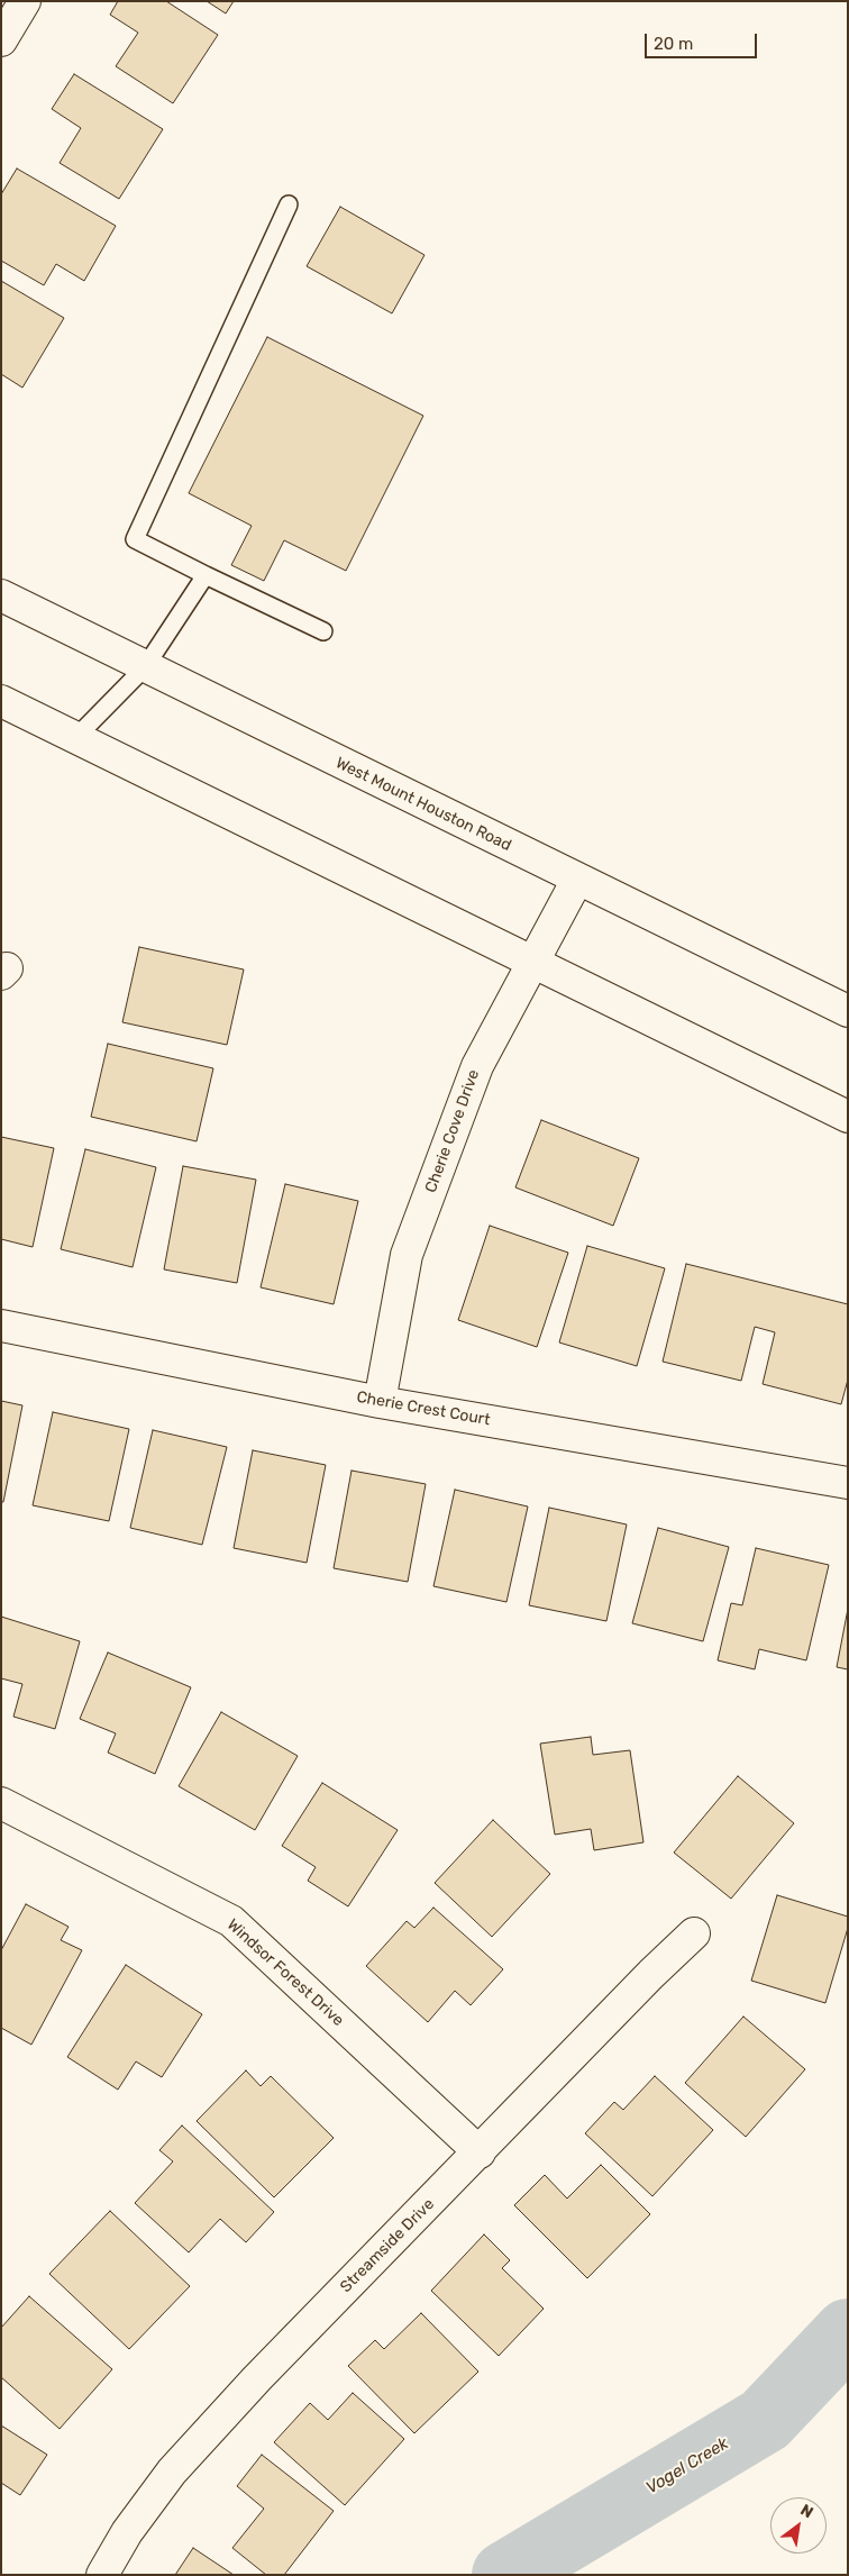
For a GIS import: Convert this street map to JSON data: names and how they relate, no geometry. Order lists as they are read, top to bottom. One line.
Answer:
{"streets":{"street":["West Mount Houston Road","Cherie Cove Drive","Cherie Crest Court","Windsor Forest Drive","Streamside Drive"]},"crossings":[["West Mount Houston Road","Cherie Cove Drive"],["Cherie Cove Drive","Cherie Crest Court"],["Windsor Forest Drive","Streamside Drive"]],"water":["Vogel Creek"],"scale_bar":"20 m","north":"top right"}
